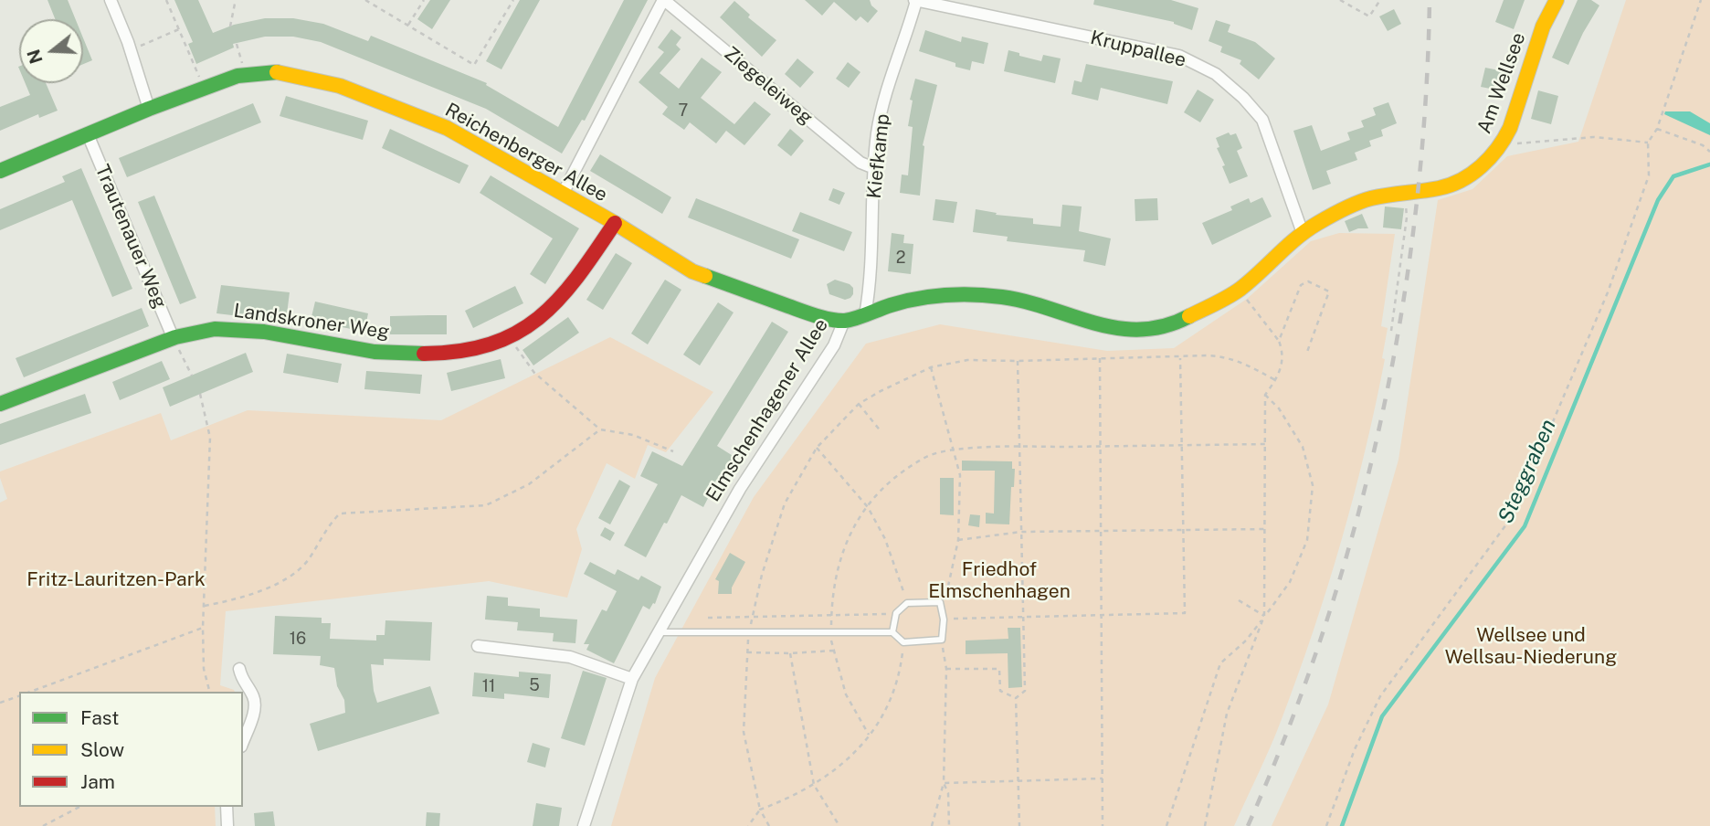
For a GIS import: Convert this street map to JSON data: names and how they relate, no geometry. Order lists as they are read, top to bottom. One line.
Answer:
{"streets":{"street":["Kruppallee","Am Wellsee","Ziegeleiweg","Reichenberger Allee","Kiefkamp","Trautenauer Weg","Landskroner Weg","Elmschenhagener Allee"]},"crossings":[["Kruppallee","Kiefkamp"],["Kruppallee","Elmschenhagener Allee"],["Am Wellsee","Elmschenhagener Allee"],["Ziegeleiweg","Kiefkamp"],["Reichenberger Allee","Trautenauer Weg"],["Reichenberger Allee","Landskroner Weg"],["Reichenberger Allee","Elmschenhagener Allee"],["Kiefkamp","Elmschenhagener Allee"],["Trautenauer Weg","Landskroner Weg"]],"water":["Steggraben"],"parks":["Friedhof Elmschenhagen","Fritz-Lauritzen-Park","Wellsee und Wellsau-Niederung"],"house_numbers":["7","2","16","5","11"],"legend":["Fast","Slow","Jam"],"north":"left"}
